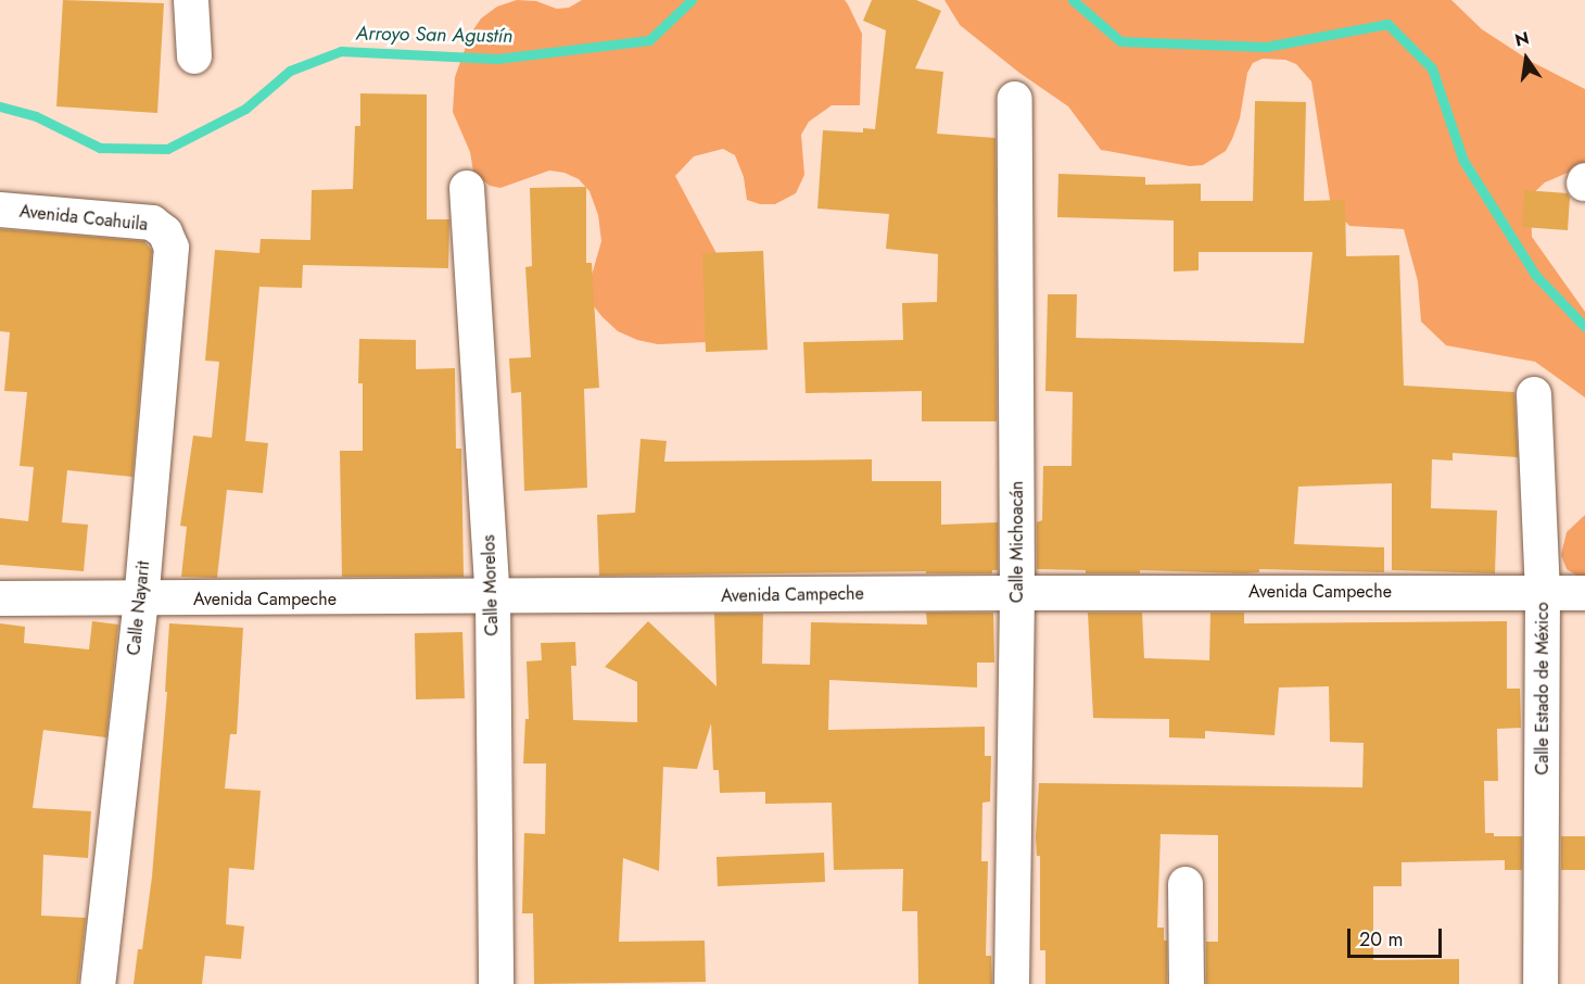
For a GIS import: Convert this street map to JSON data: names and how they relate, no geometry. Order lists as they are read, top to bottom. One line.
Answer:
{"streets":{"street":["Avenida Coahuila","Calle Michoacán","Calle Morelos","Avenida Campeche","Calle Nayarit","Calle Estado de México"]},"crossings":[["Avenida Coahuila","Calle Nayarit"],["Calle Michoacán","Avenida Campeche"],["Calle Morelos","Avenida Campeche"],["Avenida Campeche","Calle Nayarit"],["Avenida Campeche","Calle Estado de México"]],"water":["Arroyo San Agustín"],"scale_bar":"20 m","north":"top"}
